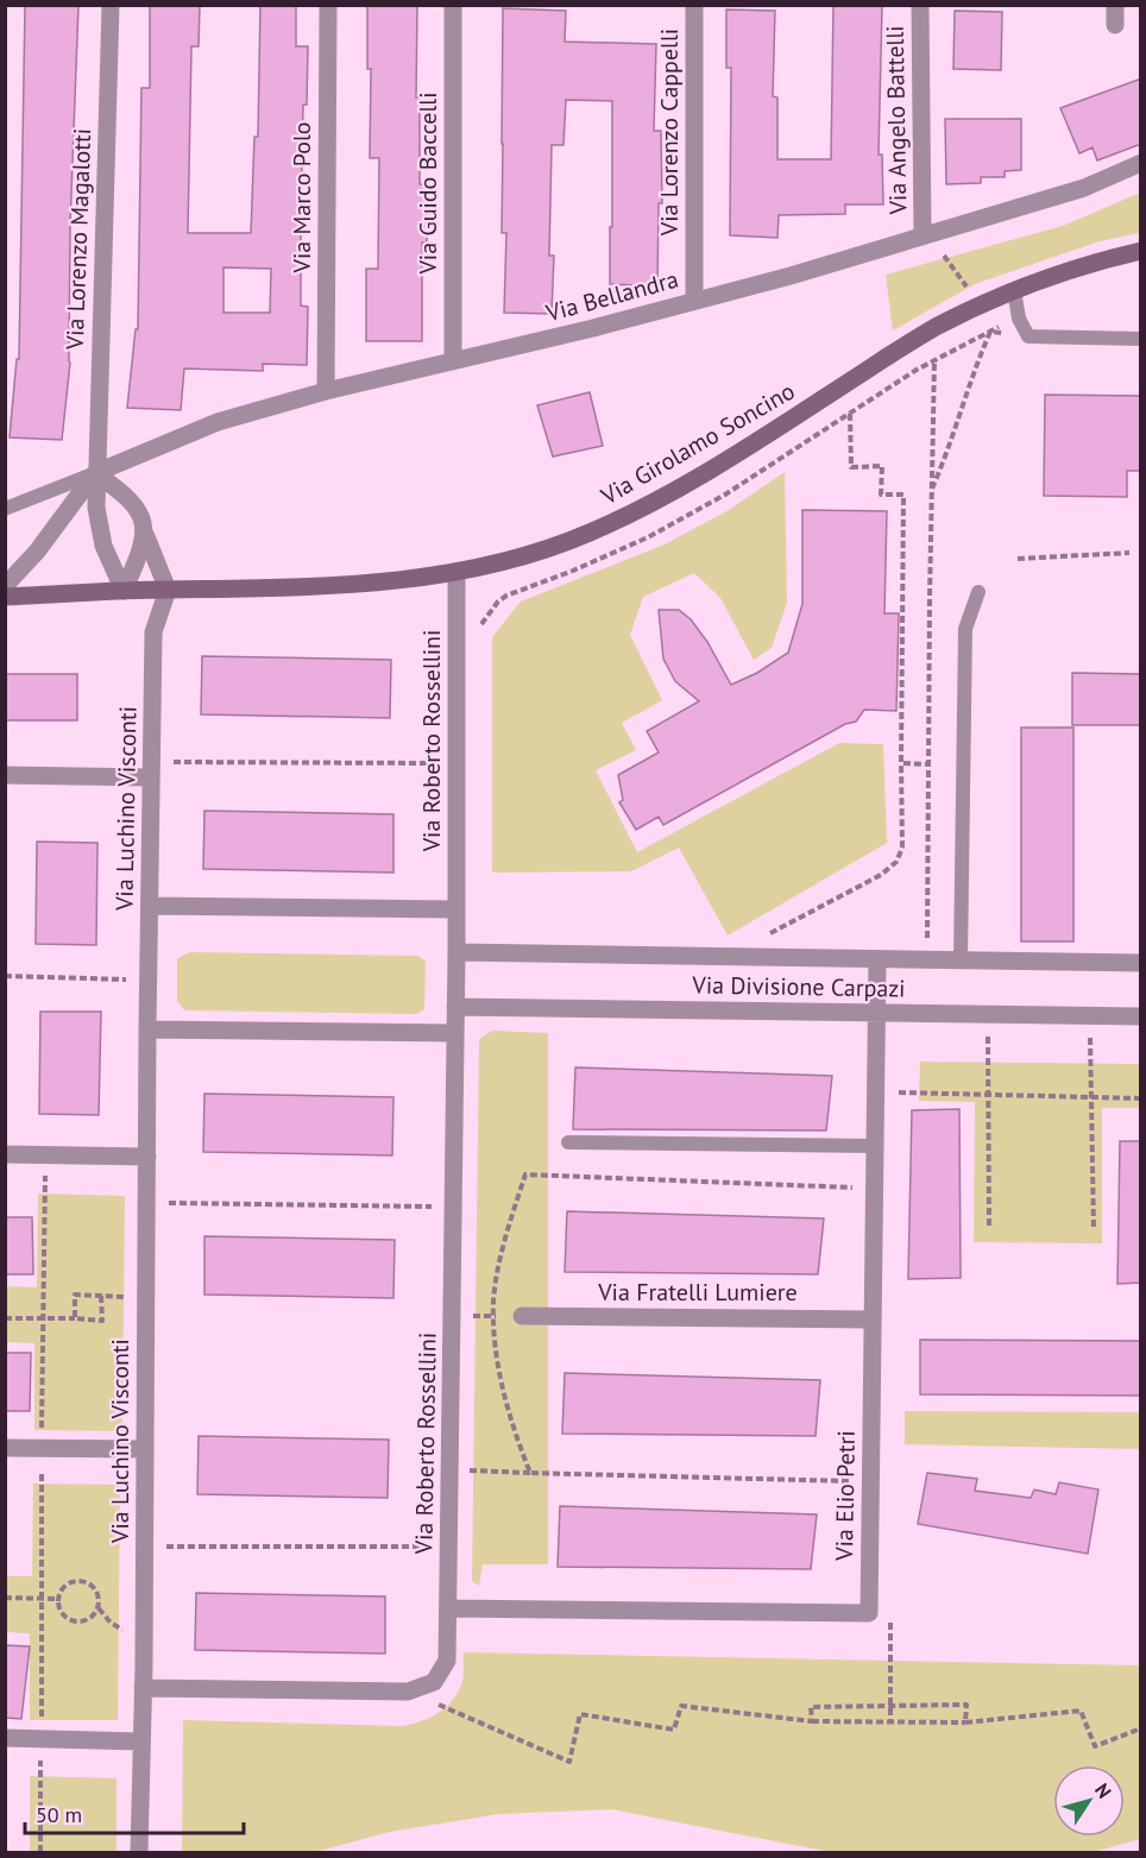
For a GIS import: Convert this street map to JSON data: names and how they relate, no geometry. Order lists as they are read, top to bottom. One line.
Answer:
{"streets":{"main road":["Via Girolamo Soncino"],"street":["Via Angelo Battelli","Via Lorenzo Cappelli","Via Guido Baccelli","Via Marco Polo","Via Lorenzo Magalotti","Via Bellandra","Via Roberto Rossellini","Via Luchino Visconti","Via Divisione Carpazi","Via Fratelli Lumiere","Via Elio Petri"]},"crossings":[["Via Angelo Battelli","Via Bellandra"],["Via Lorenzo Cappelli","Via Bellandra"],["Via Guido Baccelli","Via Bellandra"],["Via Marco Polo","Via Bellandra"],["Via Lorenzo Magalotti","Via Bellandra"],["Via Lorenzo Magalotti","Via Girolamo Soncino"],["Via Girolamo Soncino","Via Roberto Rossellini"],["Via Girolamo Soncino","Via Luchino Visconti"],["Via Roberto Rossellini","Via Luchino Visconti"],["Via Roberto Rossellini","Via Divisione Carpazi"],["Via Roberto Rossellini","Via Elio Petri"],["Via Divisione Carpazi","Via Elio Petri"],["Via Fratelli Lumiere","Via Elio Petri"]],"scale_bar":"50 m","north":"top right"}
